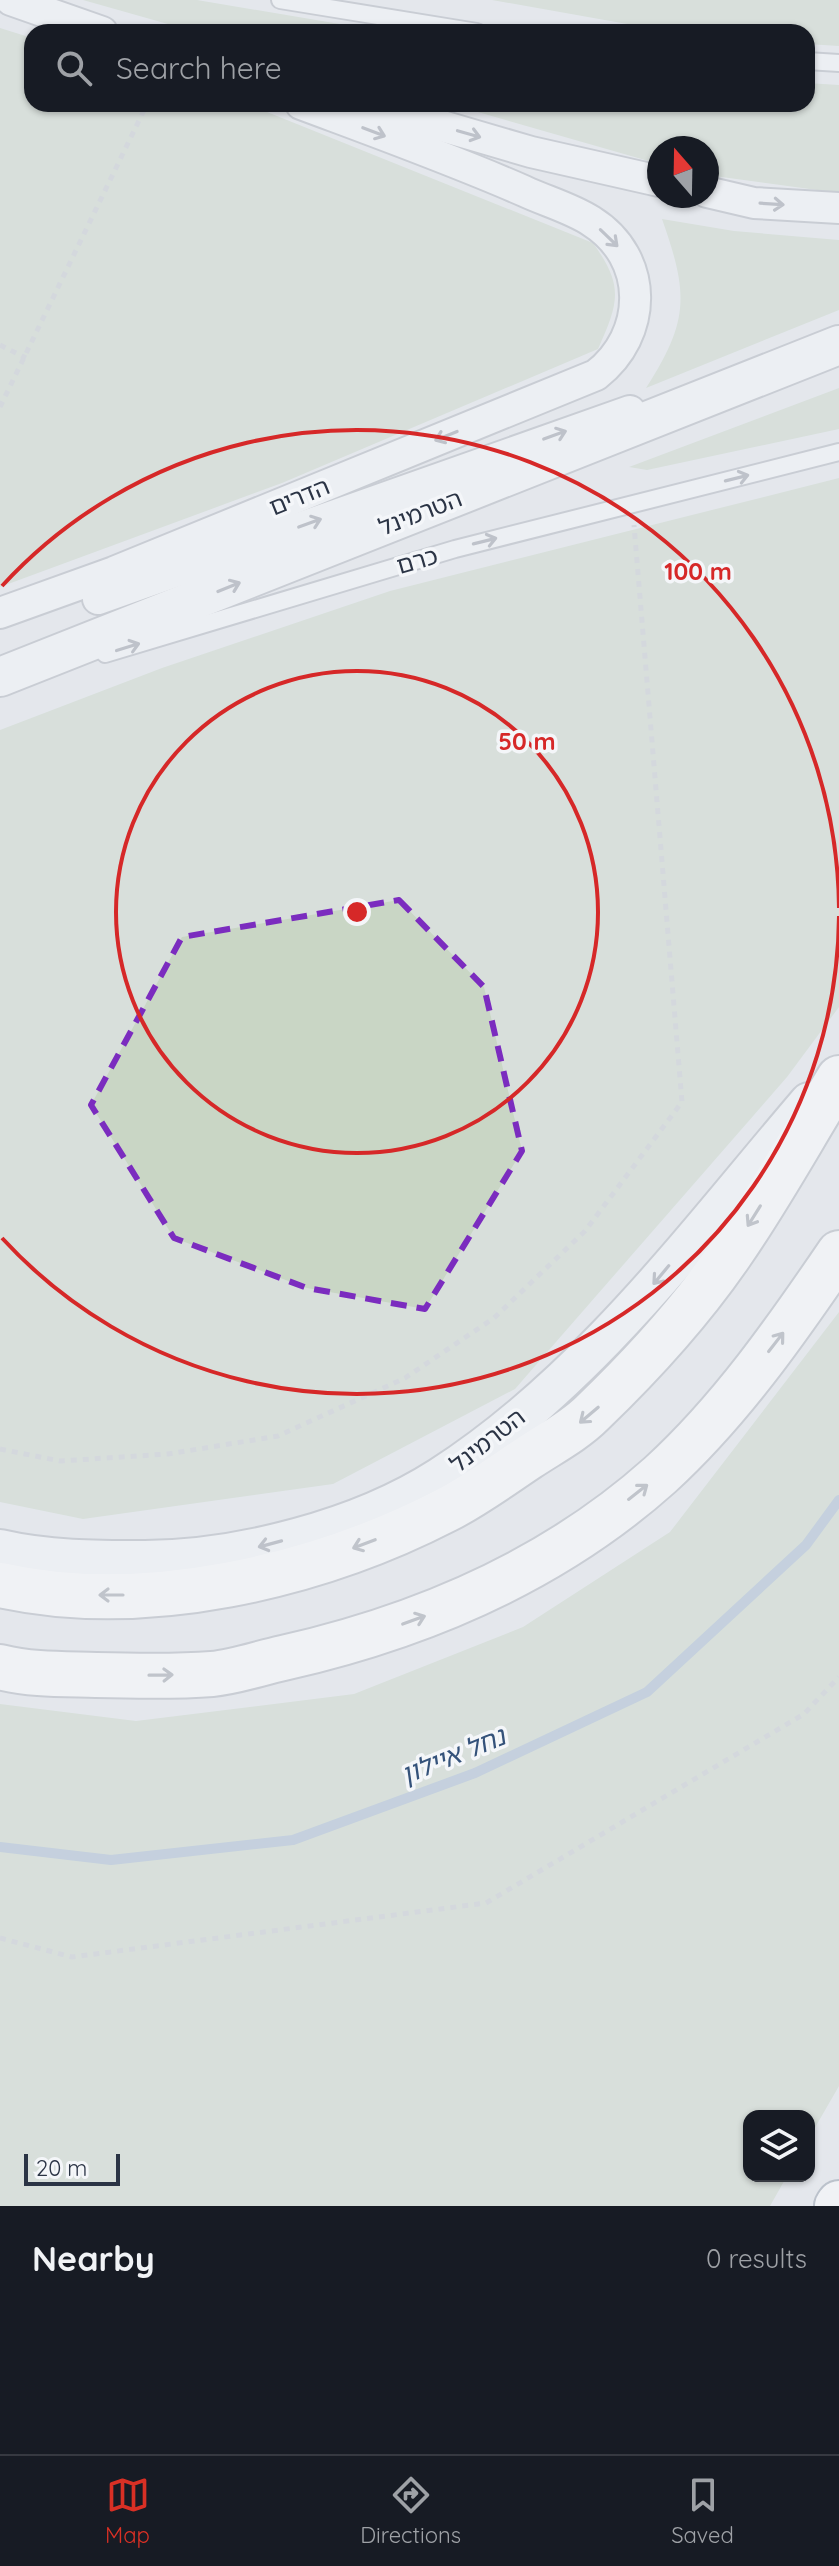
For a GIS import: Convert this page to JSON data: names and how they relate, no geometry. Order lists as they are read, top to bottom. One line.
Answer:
{"streets":{"street":["הדרים","הטרמינל"],"lane":["כרם"]},"one_way":["כרם"],"water":["נחל איילון"],"scale_bar":"20 m","north":"top","page":{"search":"Search here","scale":"20 m","heading":["Nearby","0 results"],"nav":["Map","Directions","Saved"]},"rings":["100 m","50 m"]}
